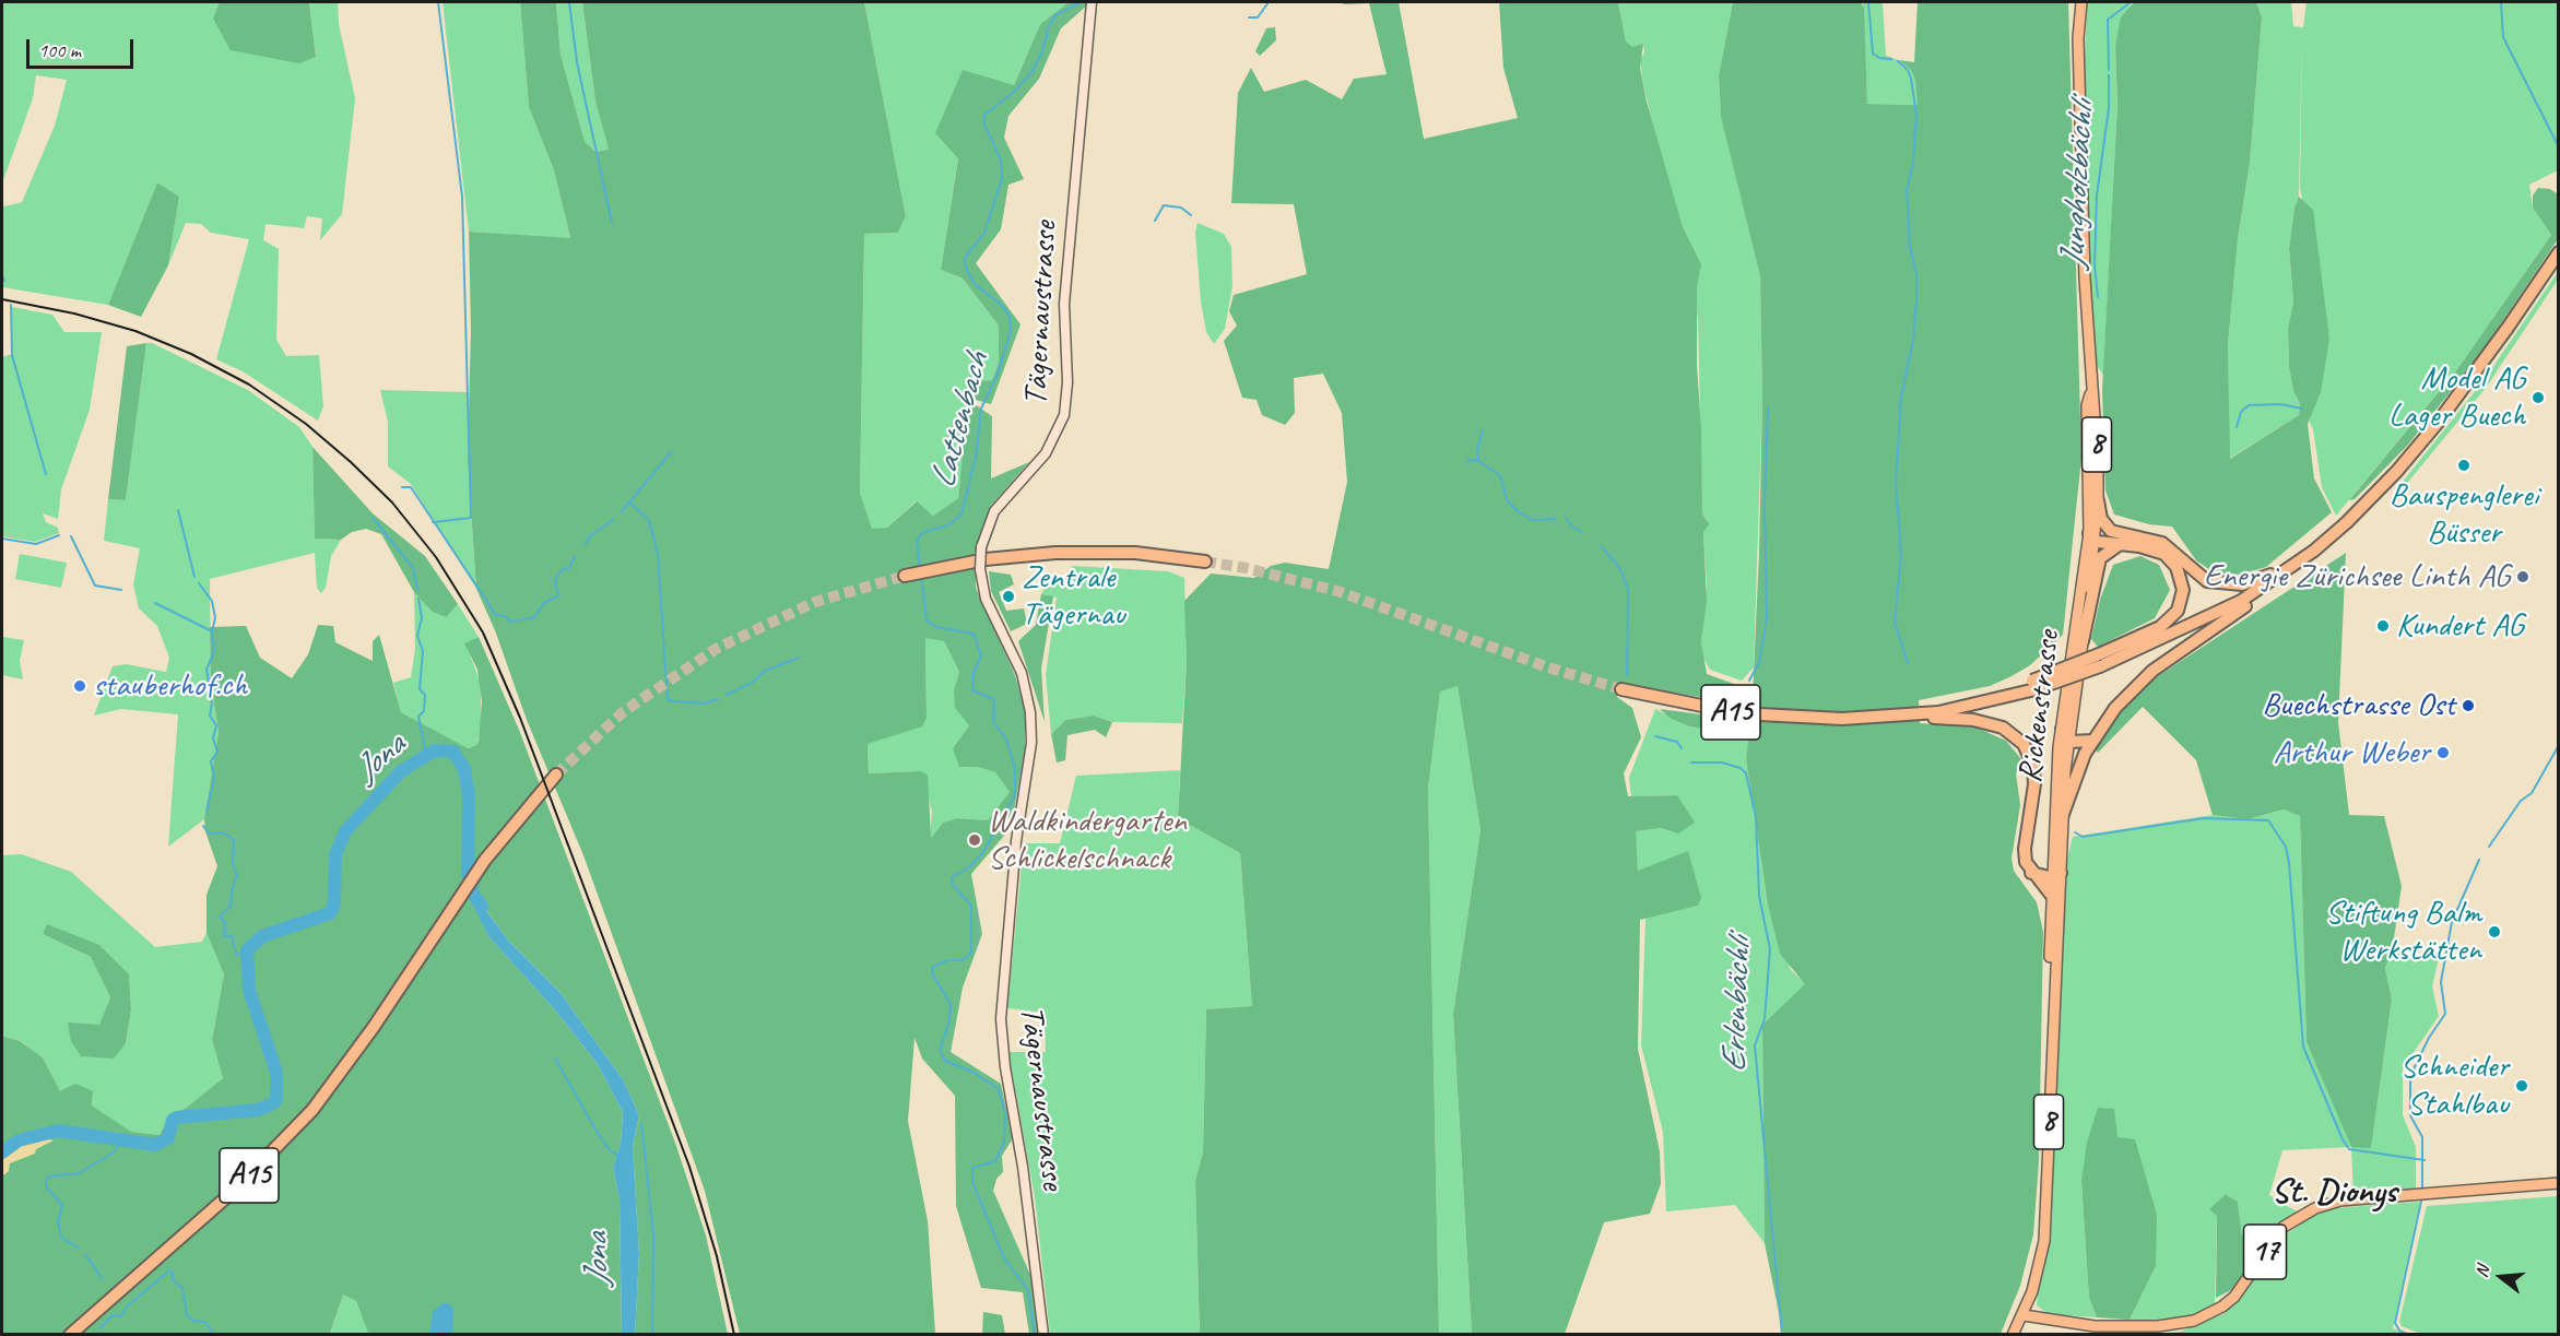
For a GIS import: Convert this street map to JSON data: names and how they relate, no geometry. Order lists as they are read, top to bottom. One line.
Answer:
{"streets":{"highway":["A15"],"main road":["8","Rickenstrasse","17"],"street":["Tägernaustrasse"]},"crossings":[["8","Rickenstrasse"],["8","17"],["Rickenstrasse","17"]],"districts":["St. Dionys"],"water":["Jungholzbächli","Lattenbach","Jona","Erlenbächli"],"places":["Model AG Lager Buech","Bauspenglerei Büsser","Energie Zürichsee Linth AG","Zentrale Tägernau","Kundert AG","stauberhof.ch","Buechstrasse Ost","Arthur Weber","Waldkindergarten Schlickelschnack","Stiftung Balm Werkstätten","Schneider Stahlbau"],"scale_bar":"100 m","north":"left"}
